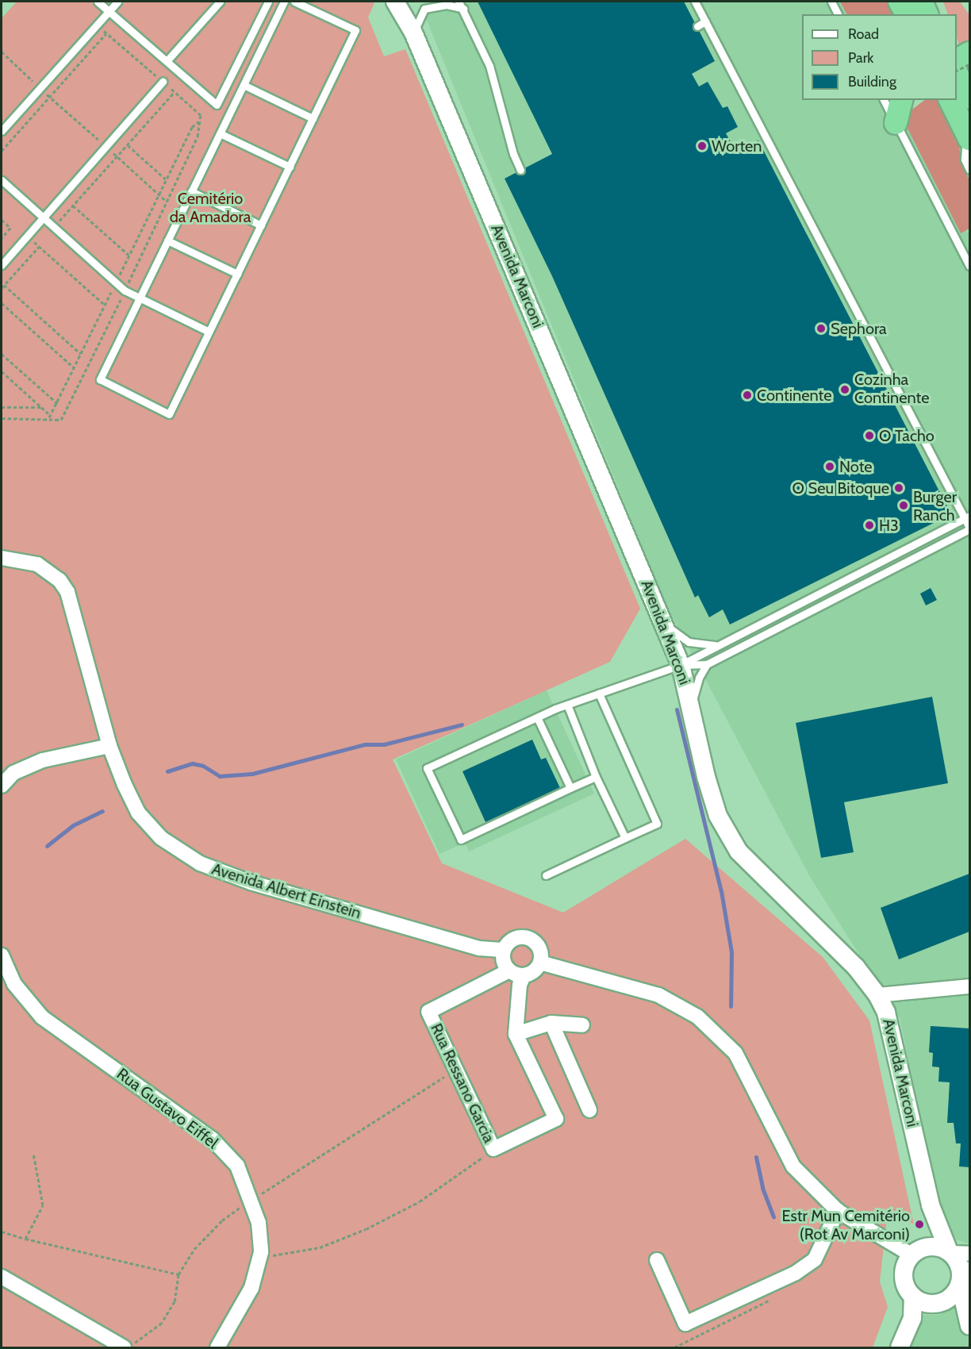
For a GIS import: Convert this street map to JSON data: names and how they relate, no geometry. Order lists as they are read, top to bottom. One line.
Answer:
{"streets":{"street":["Avenida Marconi","Avenida Albert Einstein","Rua Ressano Garcia","Rua Gustavo Eiffel"]},"crossings":[["Avenida Albert Einstein","Rua Ressano Garcia"]],"parks":["Cemitério da Amadora"],"places":["Worten","Sephora","Cozinha Continente","Continente","O Tacho","Note","O Seu Bitoque","Burger Ranch","H3","Estr Mun Cemitério (Rot Av Marconi)"],"legend":["Road","Park","Building"]}
